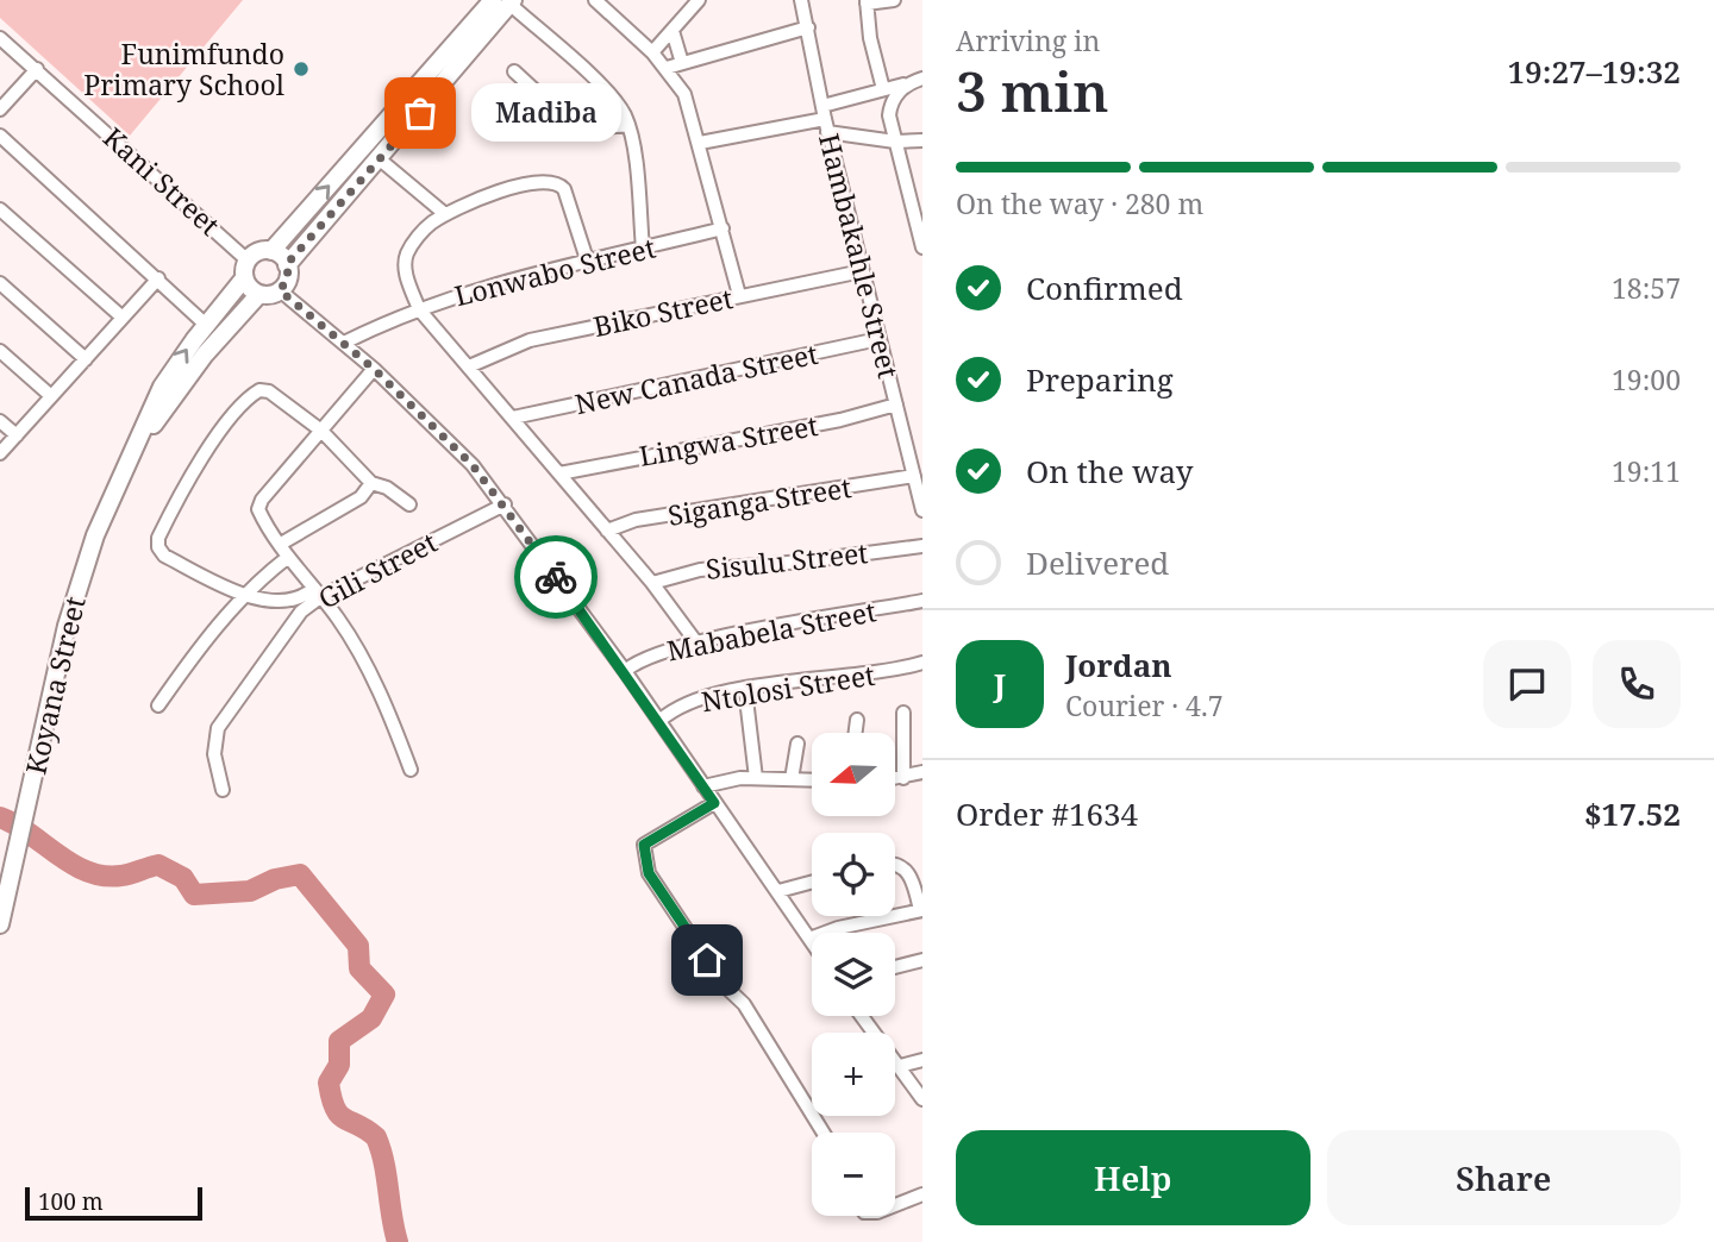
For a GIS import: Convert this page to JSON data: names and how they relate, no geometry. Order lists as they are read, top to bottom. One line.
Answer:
{"streets":{"main road":["Koyana Street"],"street":["Kani Street","Hambakahle Street","Lonwabo Street","Biko Street","New Canada Street","Lingwa Street","Siganga Street","Sisulu Street","Gili Street","Mababela Street","Ntolosi Street"]},"crossings":[["Kani Street","Koyana Street"],["Hambakahle Street","Biko Street"],["Hambakahle Street","New Canada Street"],["Hambakahle Street","Lingwa Street"],["Hambakahle Street","Siganga Street"]],"places":["Funimfundo Primary School","Madiba"],"scale_bar":"100 m","north":"left","page":{"heading":["3 min","Arriving in","19:27–19:32"],"panel":["Jordan","Courier · 4.7","Order #1634","$17.52"],"bubble":"Madiba","bar":"On the way · 280 m","list":[["Confirmed","18:57"],["Preparing","19:00"],["On the way","19:11"],"Delivered"],"round":"J","map_buttons":["+","−"],"buttons":["Help","Share"],"scale":"100 m"}}
